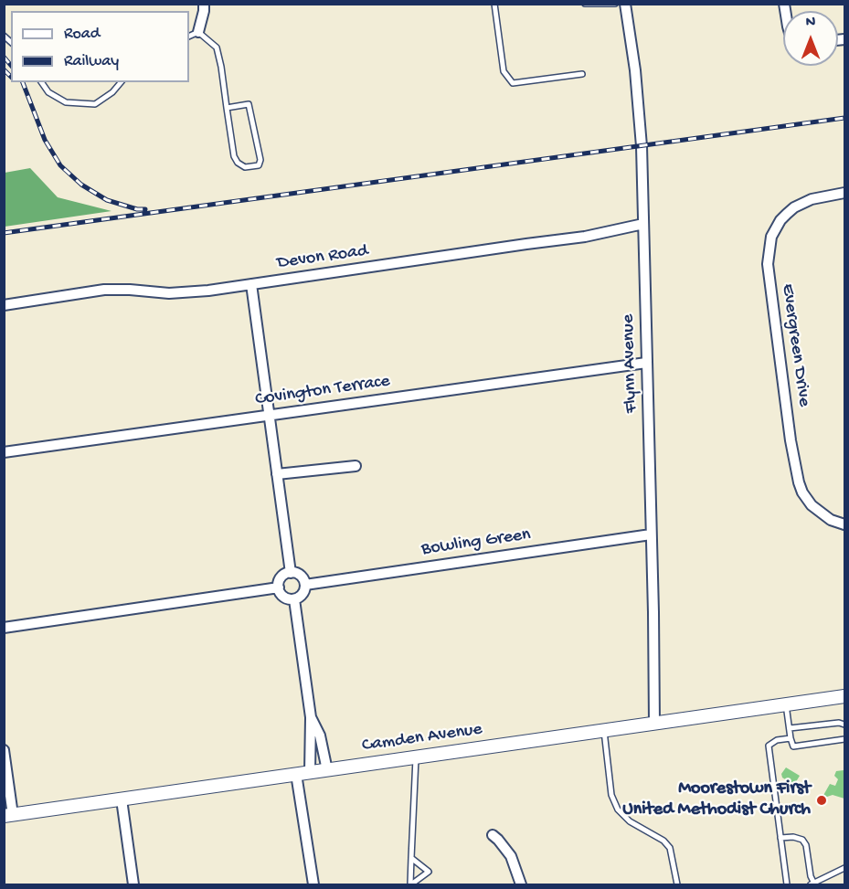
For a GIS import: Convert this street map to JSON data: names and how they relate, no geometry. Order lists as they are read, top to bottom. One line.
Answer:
{"streets":{"main road":["Camden Avenue"],"street":["Devon Road","Evergreen Drive","Flynn Avenue","Covington Terrace","Bowling Green"]},"crossings":[["Devon Road","Flynn Avenue"],["Flynn Avenue","Covington Terrace"],["Flynn Avenue","Bowling Green"],["Flynn Avenue","Camden Avenue"]],"places":["Moorestown First United Methodist Church"],"legend":["Road","Railway"],"north":"top"}
